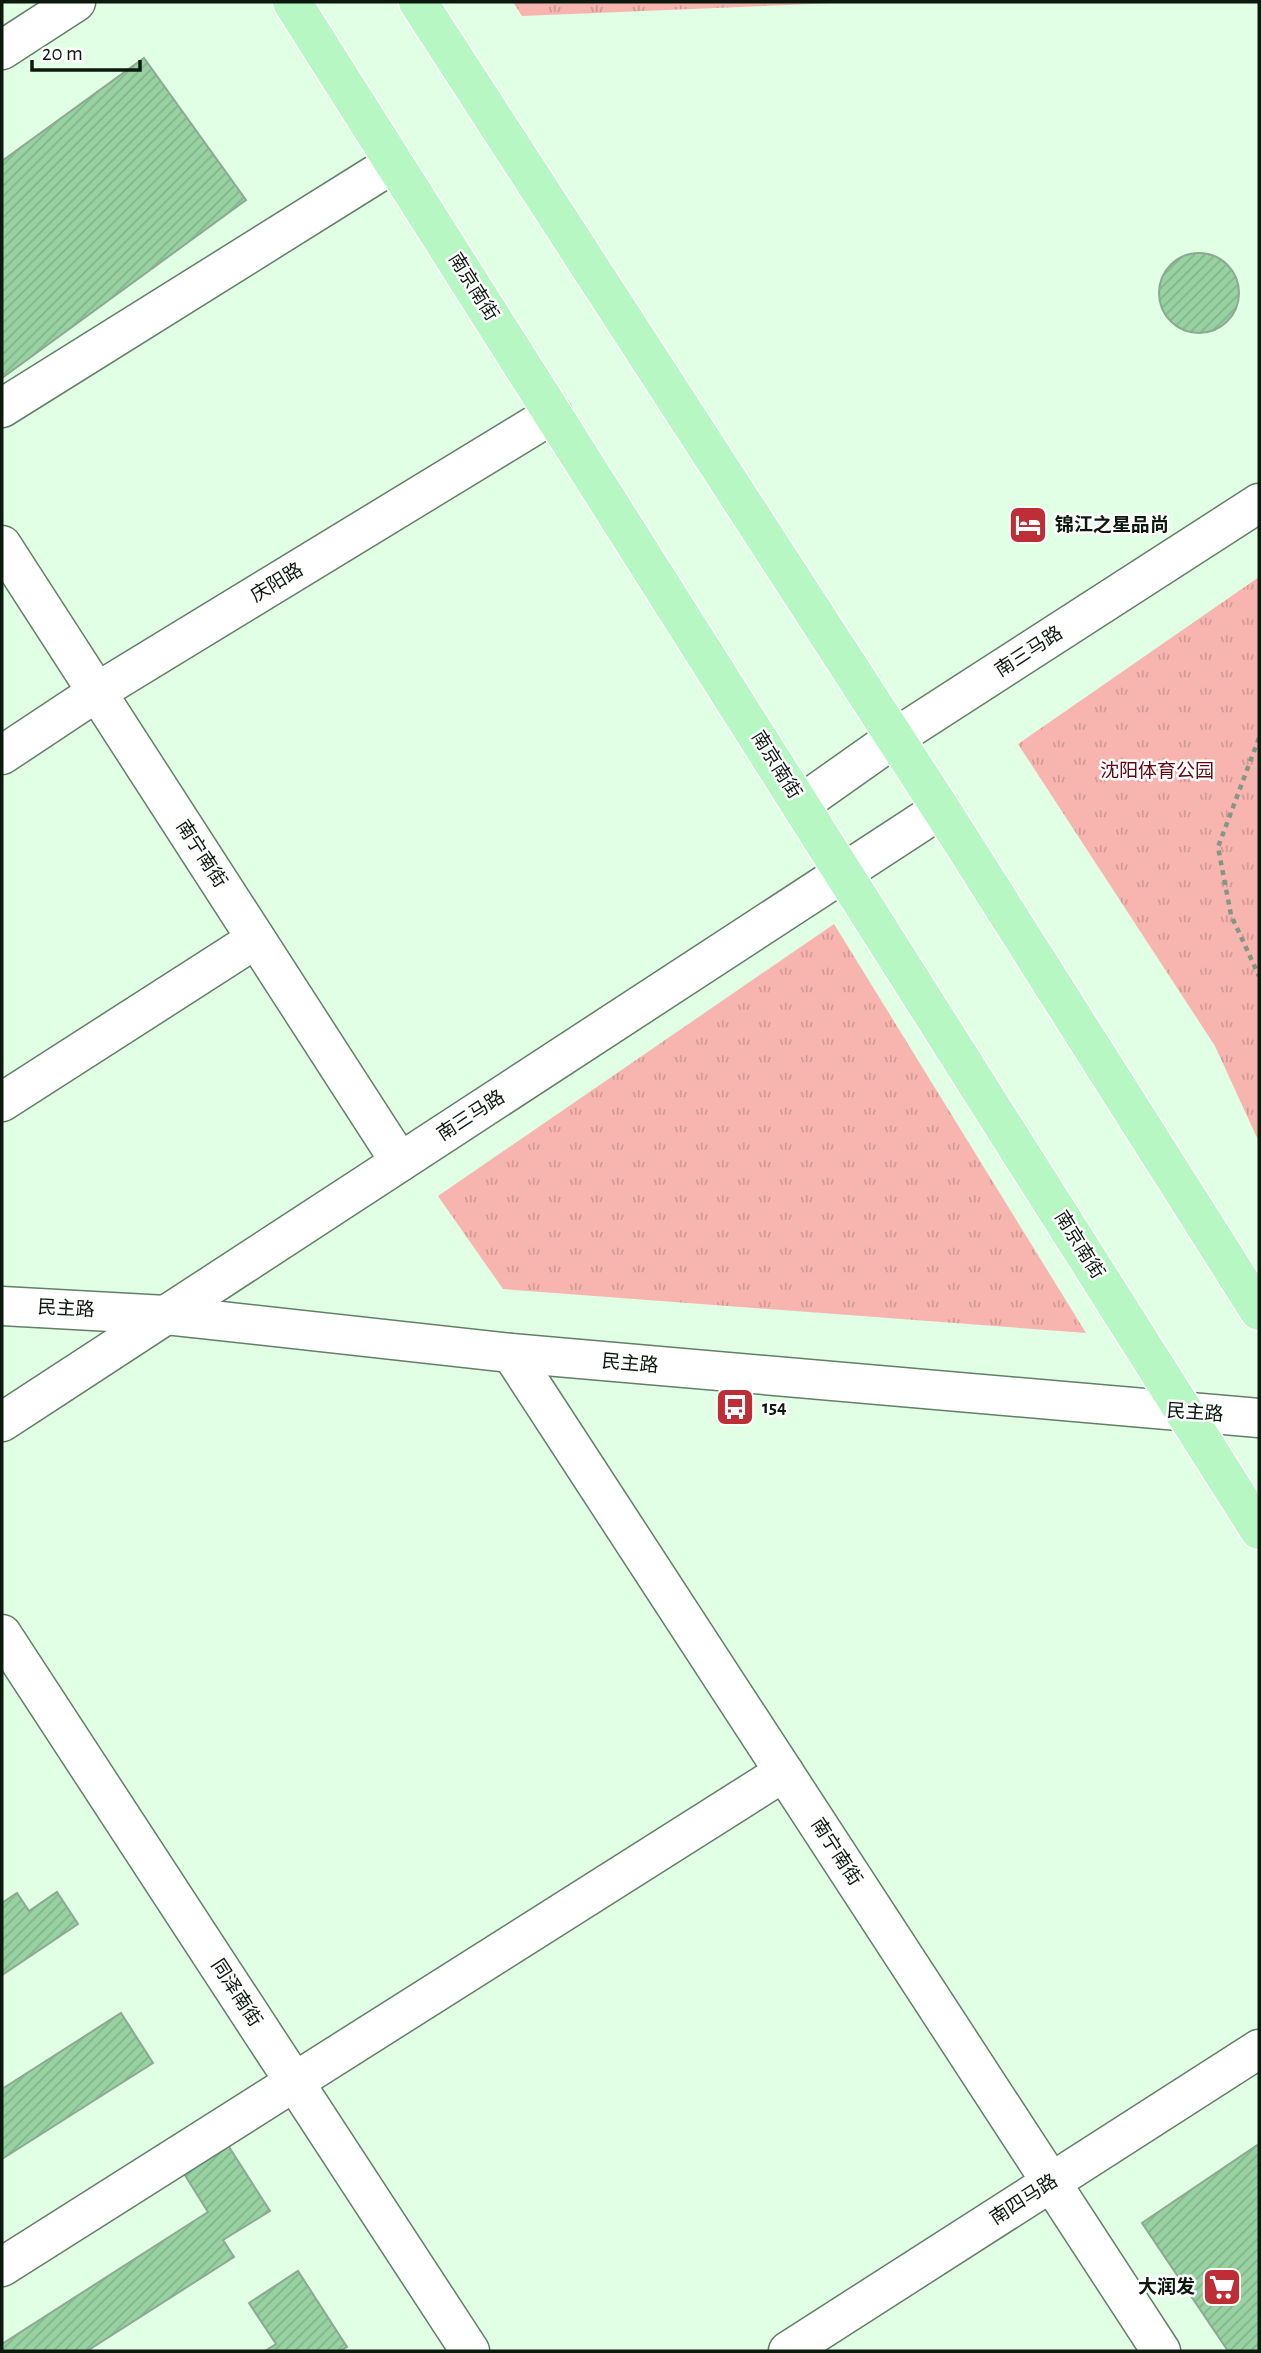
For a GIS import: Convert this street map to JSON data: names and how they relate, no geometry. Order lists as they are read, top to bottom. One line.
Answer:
{"streets":{"main road":["南京南街"],"street":["庆阳路","南三马路","南宁南街","民主路","同泽南街","南四马路"]},"crossings":[["南京南街","庆阳路"],["南京南街","南三马路"],["南京南街","民主路"],["庆阳路","南宁南街"],["南三马路","南宁南街"],["南三马路","民主路"],["南宁南街","民主路"],["南宁南街","南四马路"]],"parks":["沈阳体育公园"],"places":{"hotel":["锦江之星品尚"],"bus stop":["154"],"supermarket":["大润发"]},"scale_bar":"20 m"}
